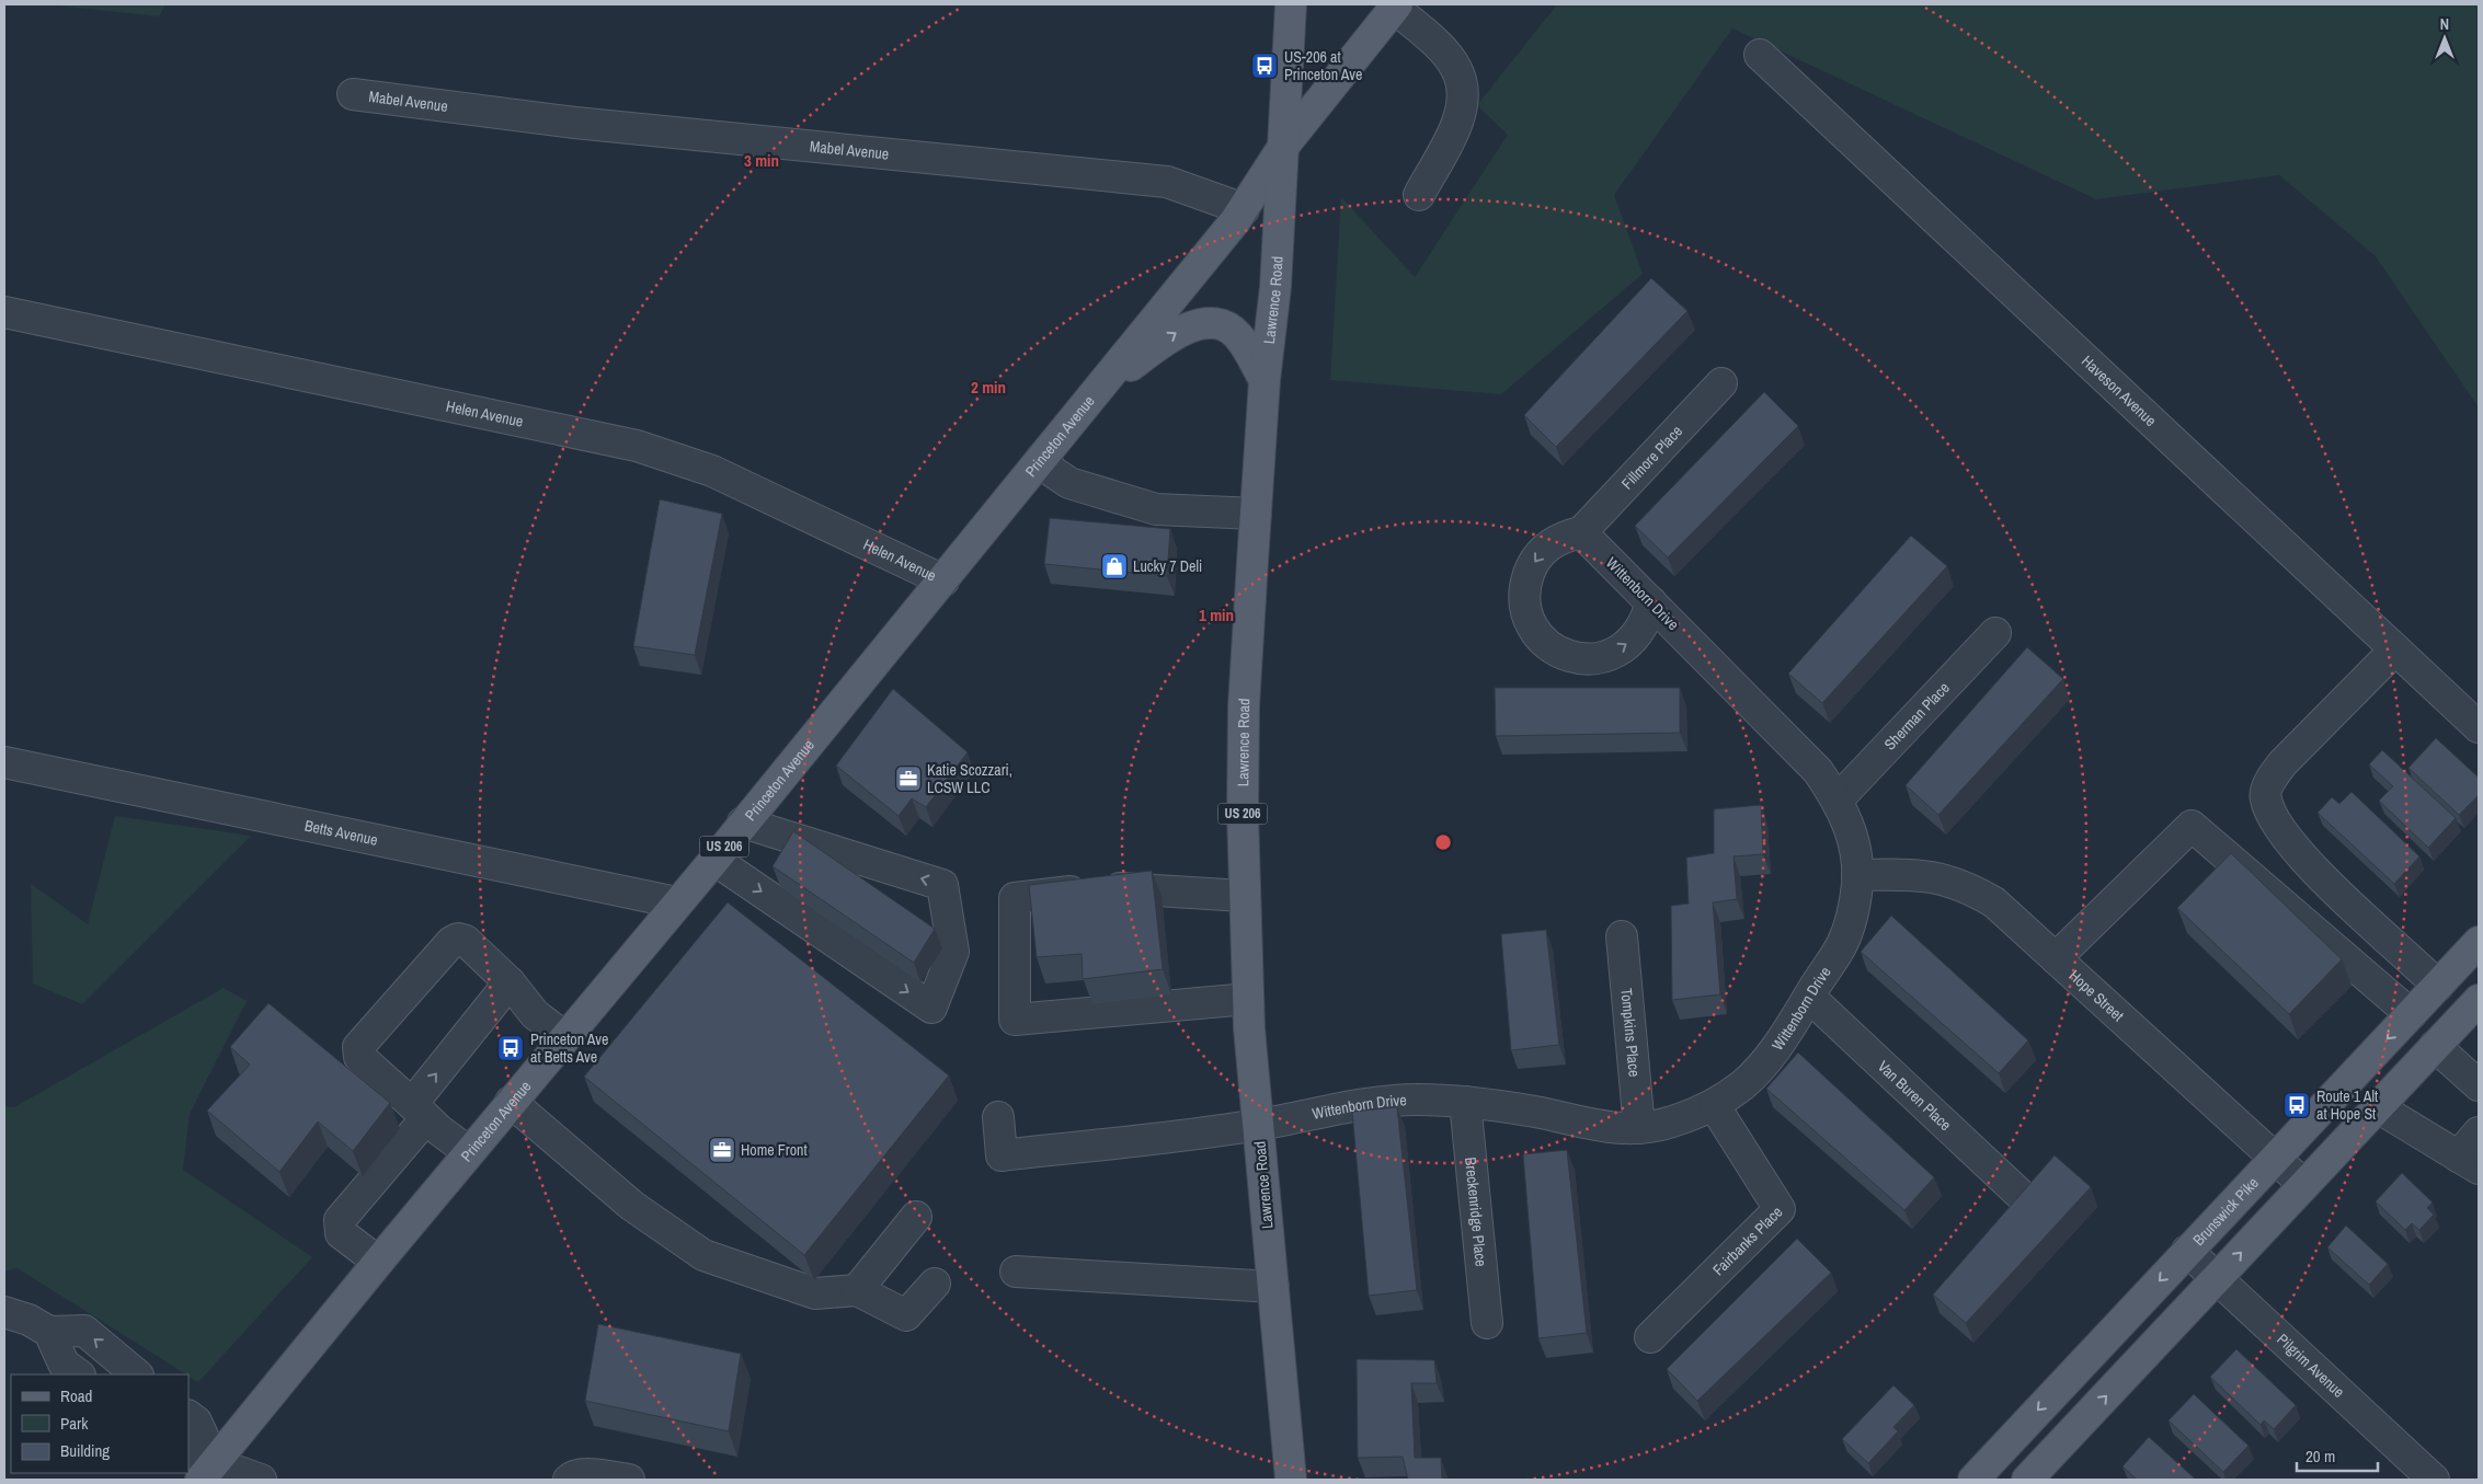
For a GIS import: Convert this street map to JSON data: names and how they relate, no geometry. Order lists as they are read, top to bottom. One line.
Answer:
{"streets":{"main road":["Lawrence Road","Princeton Avenue","US 206","Brunswick Pike"],"street":["Mabel Avenue","Haveson Avenue","Helen Avenue","Fillmore Place","Wittenborn Drive","Sherman Place","Betts Avenue","Hope Street","Tompkins Place","Van Buren Place","Breckenridge Place","Fairbanks Place","Pilgrim Avenue"]},"crossings":[["Mabel Avenue","Princeton Avenue"],["Lawrence Road","Princeton Avenue"],["Lawrence Road","Wittenborn Drive"],["Helen Avenue","Princeton Avenue"],["Princeton Avenue","Betts Avenue"],["Fillmore Place","Wittenborn Drive"],["Wittenborn Drive","Sherman Place"],["Wittenborn Drive","Hope Street"],["Wittenborn Drive","Tompkins Place"],["Wittenborn Drive","Van Buren Place"],["Wittenborn Drive","Breckenridge Place"],["Wittenborn Drive","Fairbanks Place"],["Hope Street","Brunswick Pike"],["Brunswick Pike","Pilgrim Avenue"]],"places":{"bus stop":["US-206 at Princeton Ave","Princeton Ave at Betts Ave","Route 1 Alt at Hope St"],"shop":["Lucky 7 Deli"],"office":["Katie Scozzari, LCSW LLC","Home Front"]},"legend":["Road","Park","Building"],"scale_bar":"20 m","north":"top","rings":["3 min","2 min","1 min"]}
